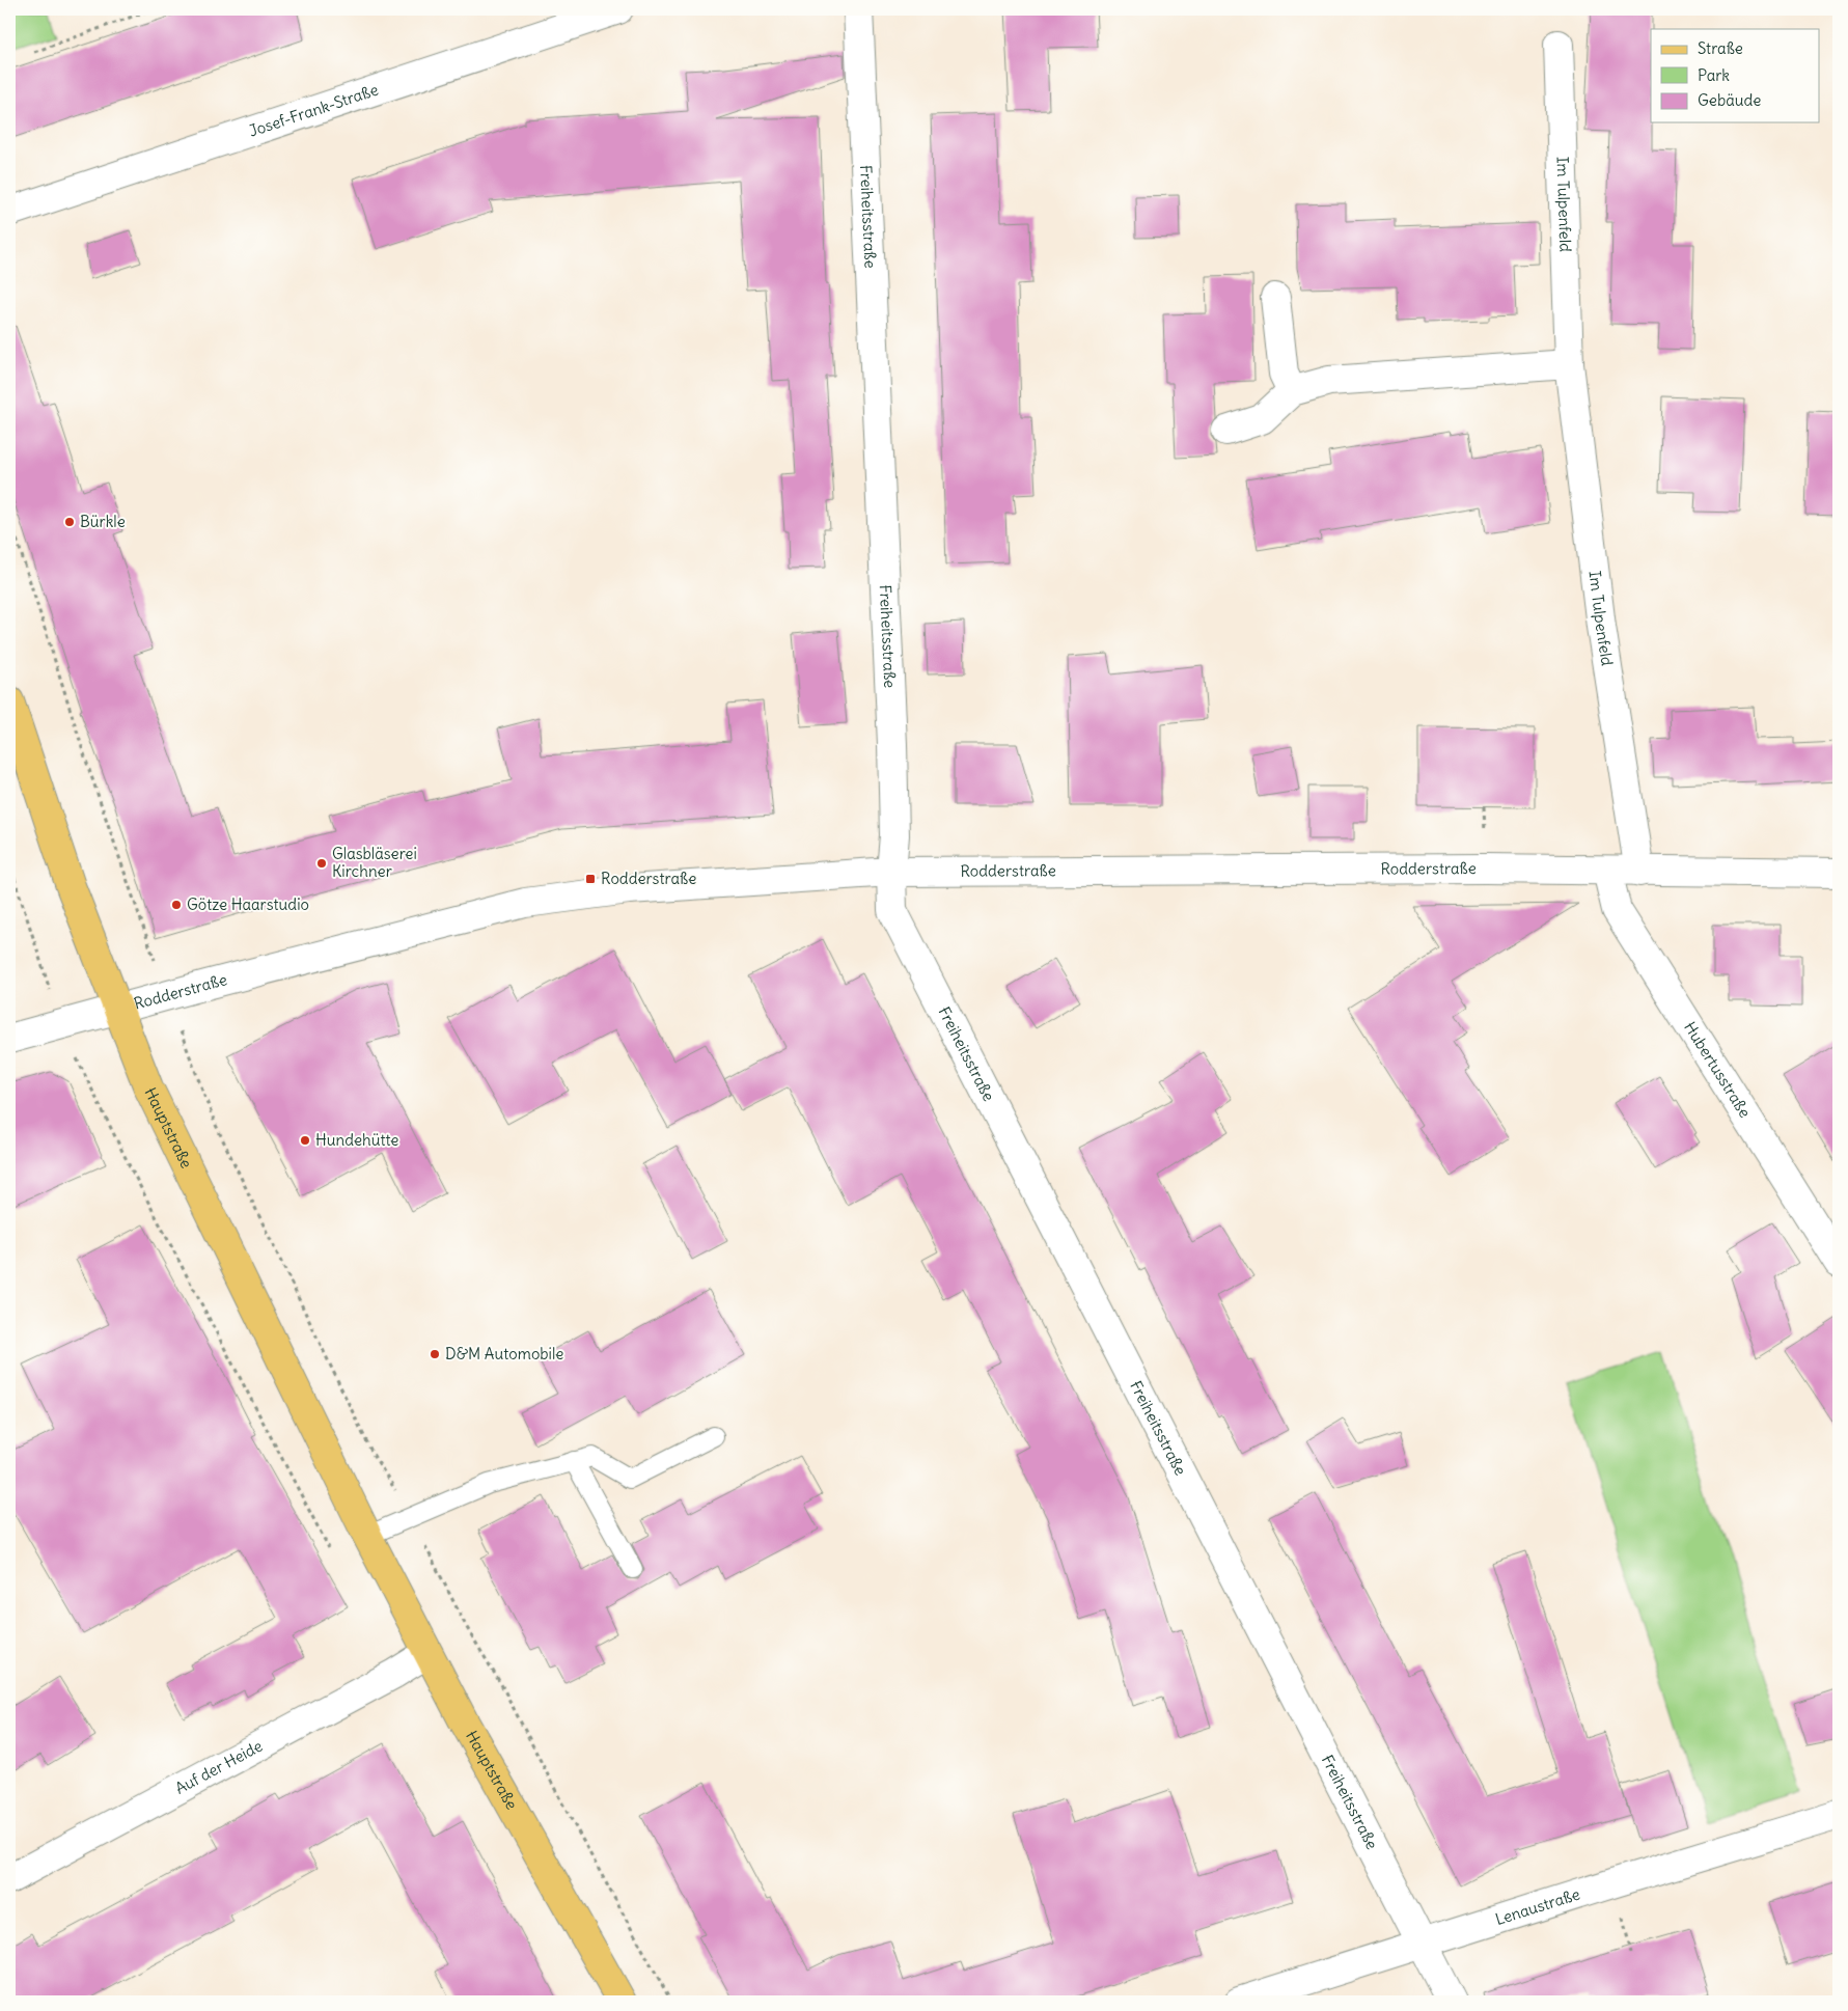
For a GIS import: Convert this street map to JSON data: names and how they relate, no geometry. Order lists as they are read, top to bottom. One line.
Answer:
{"streets":{"main road":["Hauptstraße"],"street":["Josef-Frank-Straße","Im Tulpenfeld","Freiheitsstraße","Rodderstraße","Hubertusstraße","Auf der Heide","Lenaustraße"]},"crossings":[["Im Tulpenfeld","Rodderstraße"],["Freiheitsstraße","Rodderstraße"],["Freiheitsstraße","Lenaustraße"],["Rodderstraße","Hubertusstraße"],["Rodderstraße","Hauptstraße"],["Hauptstraße","Auf der Heide"]],"places":{"other":["Bürkle","Glasbläserei Kirchner","Götze Haarstudio","Hundehütte","D&M Automobile"],"transit":["Rodderstraße"]},"legend":["Straße","Park","Gebäude"]}
